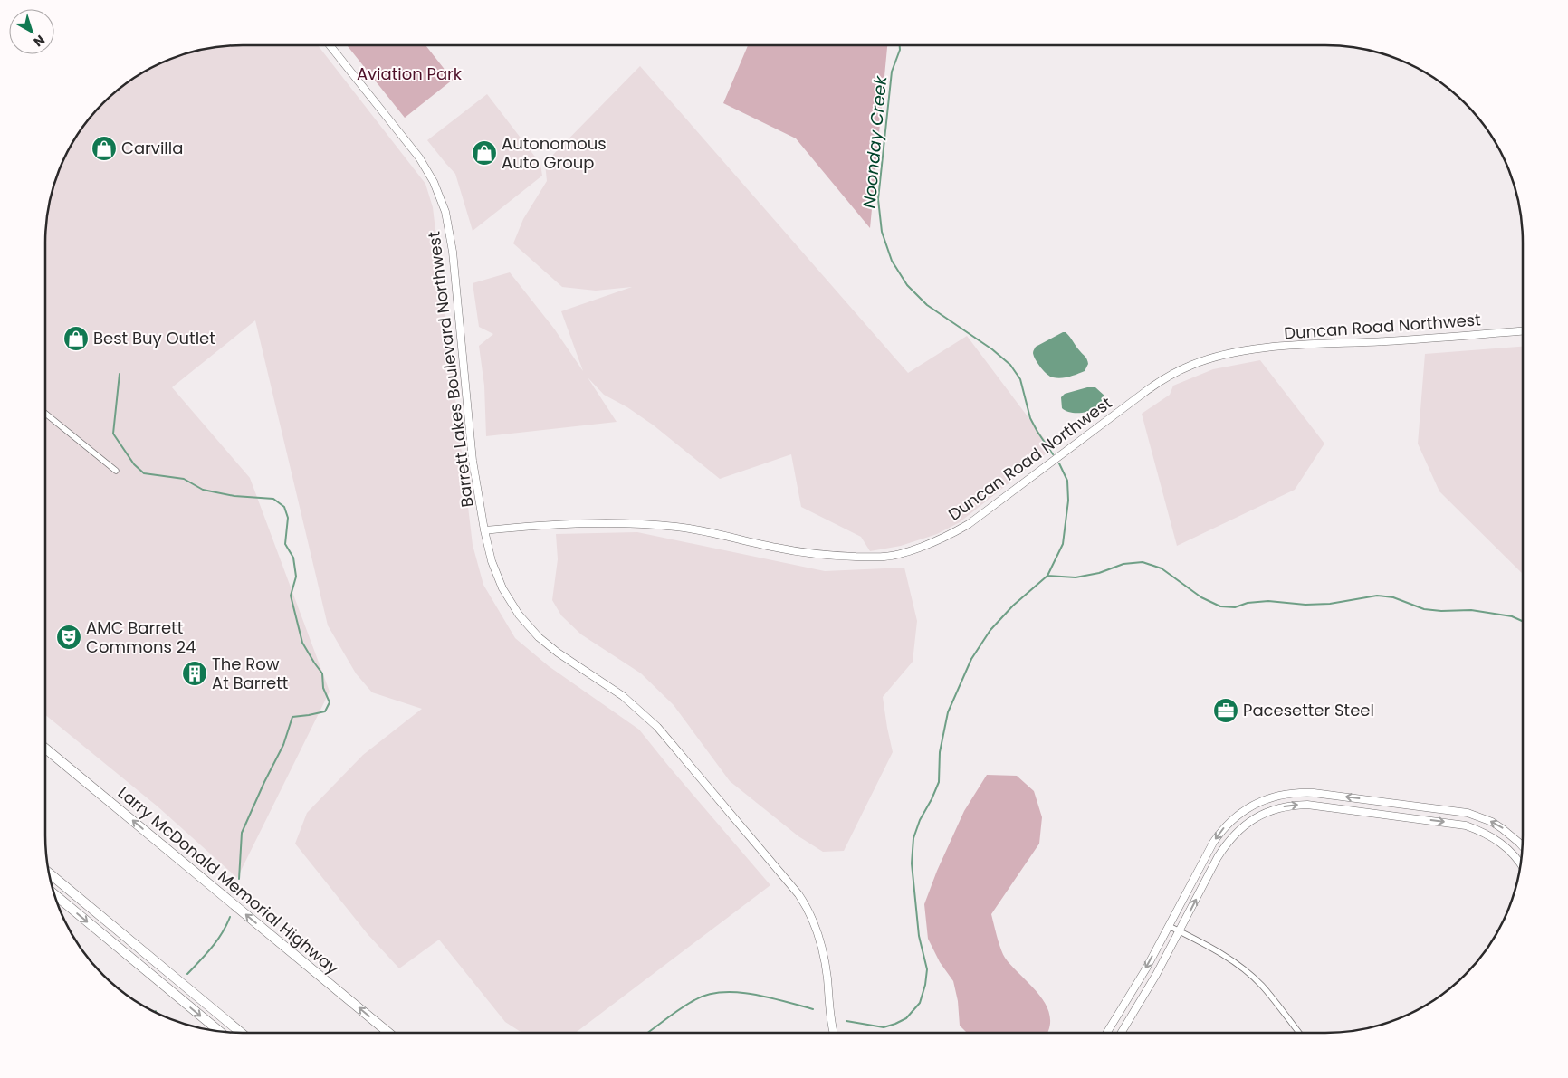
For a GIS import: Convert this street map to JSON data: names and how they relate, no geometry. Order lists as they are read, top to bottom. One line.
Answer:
{"streets":{"highway":["Larry McDonald Memorial Highway"],"street":["Duncan Road Northwest","Barrett Lakes Boulevard Northwest"]},"crossings":[["Duncan Road Northwest","Barrett Lakes Boulevard Northwest"]],"one_way":["Larry McDonald Memorial Highway"],"water":["Noonday Creek"],"parks":["Aviation Park"],"places":{"shop":["Carvilla","Autonomous Auto Group","Best Buy Outlet"],"theatre":["AMC Barrett Commons 24"],"building":["The Row At Barrett"],"office":["Pacesetter Steel"]},"north":"bottom right"}
